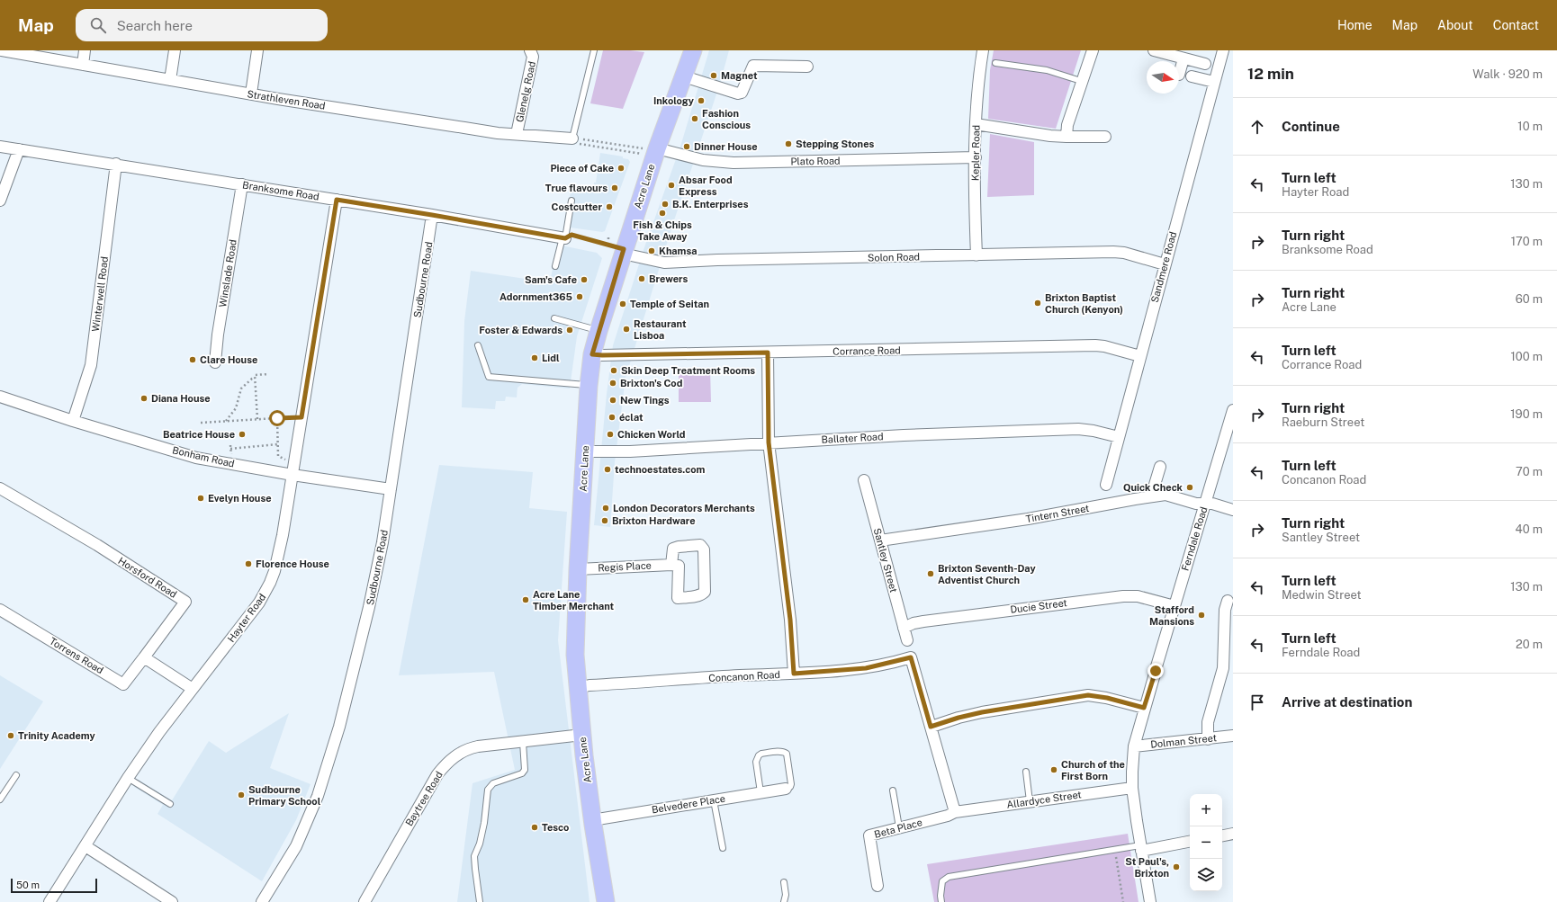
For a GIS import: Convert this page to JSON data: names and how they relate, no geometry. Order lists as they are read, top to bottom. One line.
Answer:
{"streets":{"main road":["Acre Lane"],"street":["Glenelg Road","Strathleven Road","Kepler Road","Plato Road","Branksome Road","Solon Road","Sandmere Road","Winslade Road","Sudbourne Road","Winterwell Road","Corrance Road","Ballater Road","Bonham Road","Tintern Street","Ferndale Road","Santley Street","Regis Place","Horsford Road","Ducie Street","Hayter Road","Torrens Road","Concanon Road","Dolman Street","Baytree Road","Allardyce Street","Belvedere Place","Beta Place"]},"crossings":[["Glenelg Road","Strathleven Road"],["Kepler Road","Plato Road"],["Kepler Road","Solon Road"],["Plato Road","Acre Lane"],["Acre Lane","Solon Road"],["Acre Lane","Corrance Road"],["Acre Lane","Ballater Road"],["Acre Lane","Regis Place"],["Acre Lane","Concanon Road"],["Acre Lane","Baytree Road"],["Acre Lane","Belvedere Place"],["Branksome Road","Winslade Road"],["Branksome Road","Sudbourne Road"],["Branksome Road","Winterwell Road"],["Branksome Road","Hayter Road"],["Solon Road","Sandmere Road"],["Sandmere Road","Corrance Road"],["Sandmere Road","Ballater Road"],["Sudbourne Road","Bonham Road"],["Winterwell Road","Bonham Road"],["Bonham Road","Hayter Road"],["Tintern Street","Ferndale Road"],["Tintern Street","Santley Street"],["Ferndale Road","Ducie Street"],["Ferndale Road","Dolman Street"],["Ferndale Road","Allardyce Street"],["Santley Street","Ducie Street"],["Horsford Road","Torrens Road"],["Allardyce Street","Beta Place"]],"places":["Magnet","Inkology","Fashion Conscious","Stepping Stones","Dinner House","Piece of Cake","Absar Food Express","True flavours","B.K. Enterprises","Costcutter","Fish & Chips Take Away","Khamsa","Brewers","Sam's Cafe","Adornment365","Brixton Baptist Church (Kenyon)","Temple of Seitan","Restaurant Lisboa","Foster & Edwards","Lidl","Clare House","Skin Deep Treatment Rooms","Brixton's Cod","Diana House","New Tings","éclat","Beatrice House","Chicken World","technoestates.com","Quick Check","Evelyn House","London Decorators Merchants","Brixton Hardware","Florence House","Brixton Seventh-Day Adventist Church","Acre Lane Timber Merchant","Stafford Mansions","Trinity Academy","Church of the First Born","Sudbourne Primary School","Tesco","St Paul's, Brixton"],"scale_bar":"50 m","north":"right","page":{"header":"Map","search":"Search here","nav":["Home","Map","About","Contact"],"heading":["12 min","Walk · 920 m"],"list":[["Continue","10 m"],["Turn left","Hayter Road","130 m"],["Turn right","Branksome Road","170 m"],["Turn right","Acre Lane","60 m"],["Turn left","Corrance Road","100 m"],["Turn right","Raeburn Street","190 m"],["Turn left","Concanon Road","70 m"],["Turn right","Santley Street","40 m"],["Turn left","Medwin Street","130 m"],["Turn left","Ferndale Road","20 m"],"Arrive at destination"],"map_buttons":["+","−"],"scale":"50 m"}}
